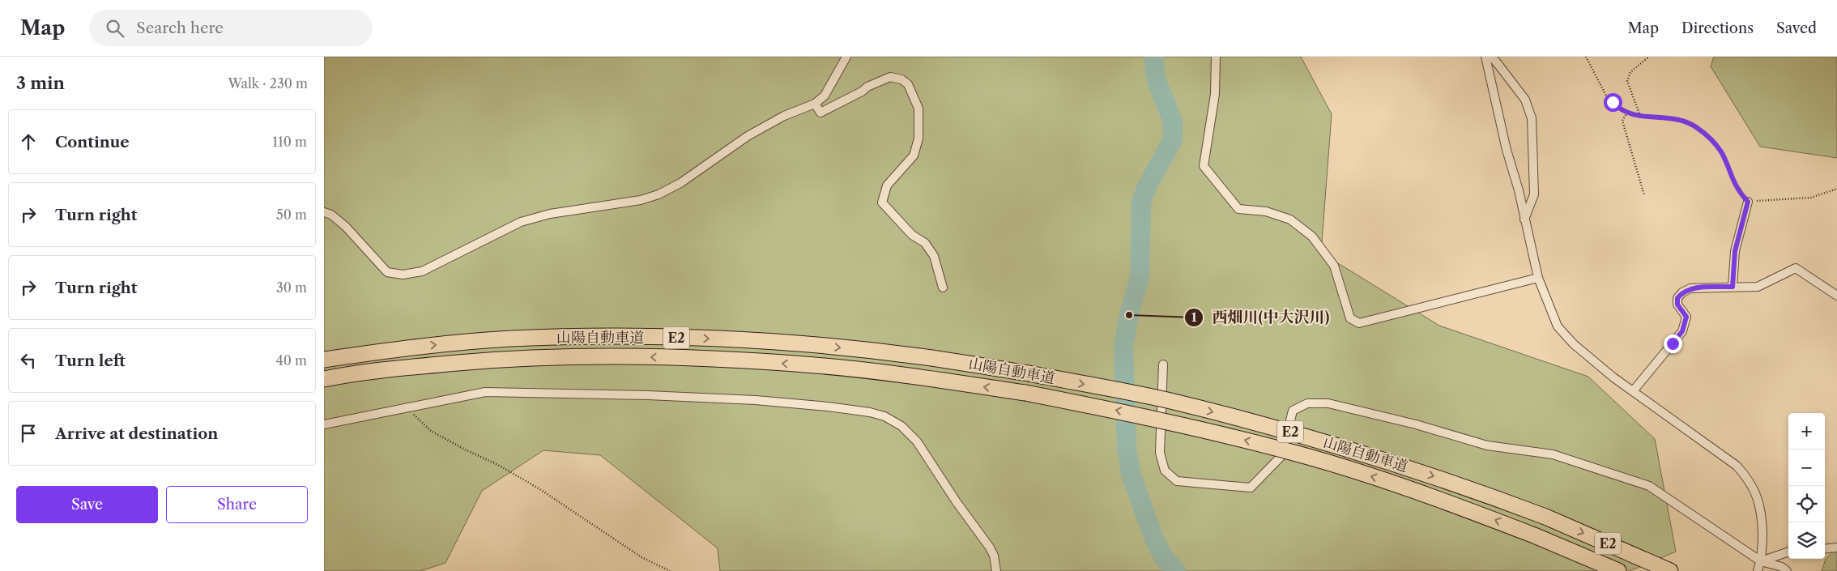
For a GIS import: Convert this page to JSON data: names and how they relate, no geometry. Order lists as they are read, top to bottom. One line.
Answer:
{"streets":{"highway":["山陽自動車道","E2"]},"places":["西畑川(中大沢川)"],"page":{"header":"Map","search":"Search here","nav":["Map","Directions","Saved"],"heading":["3 min","Walk · 230 m"],"list":[["Continue","110 m"],["Turn right","50 m"],["Turn right","30 m"],["Turn left","40 m"],"Arrive at destination"],"map_buttons":["+","−"],"buttons":["Save","Share"]}}
